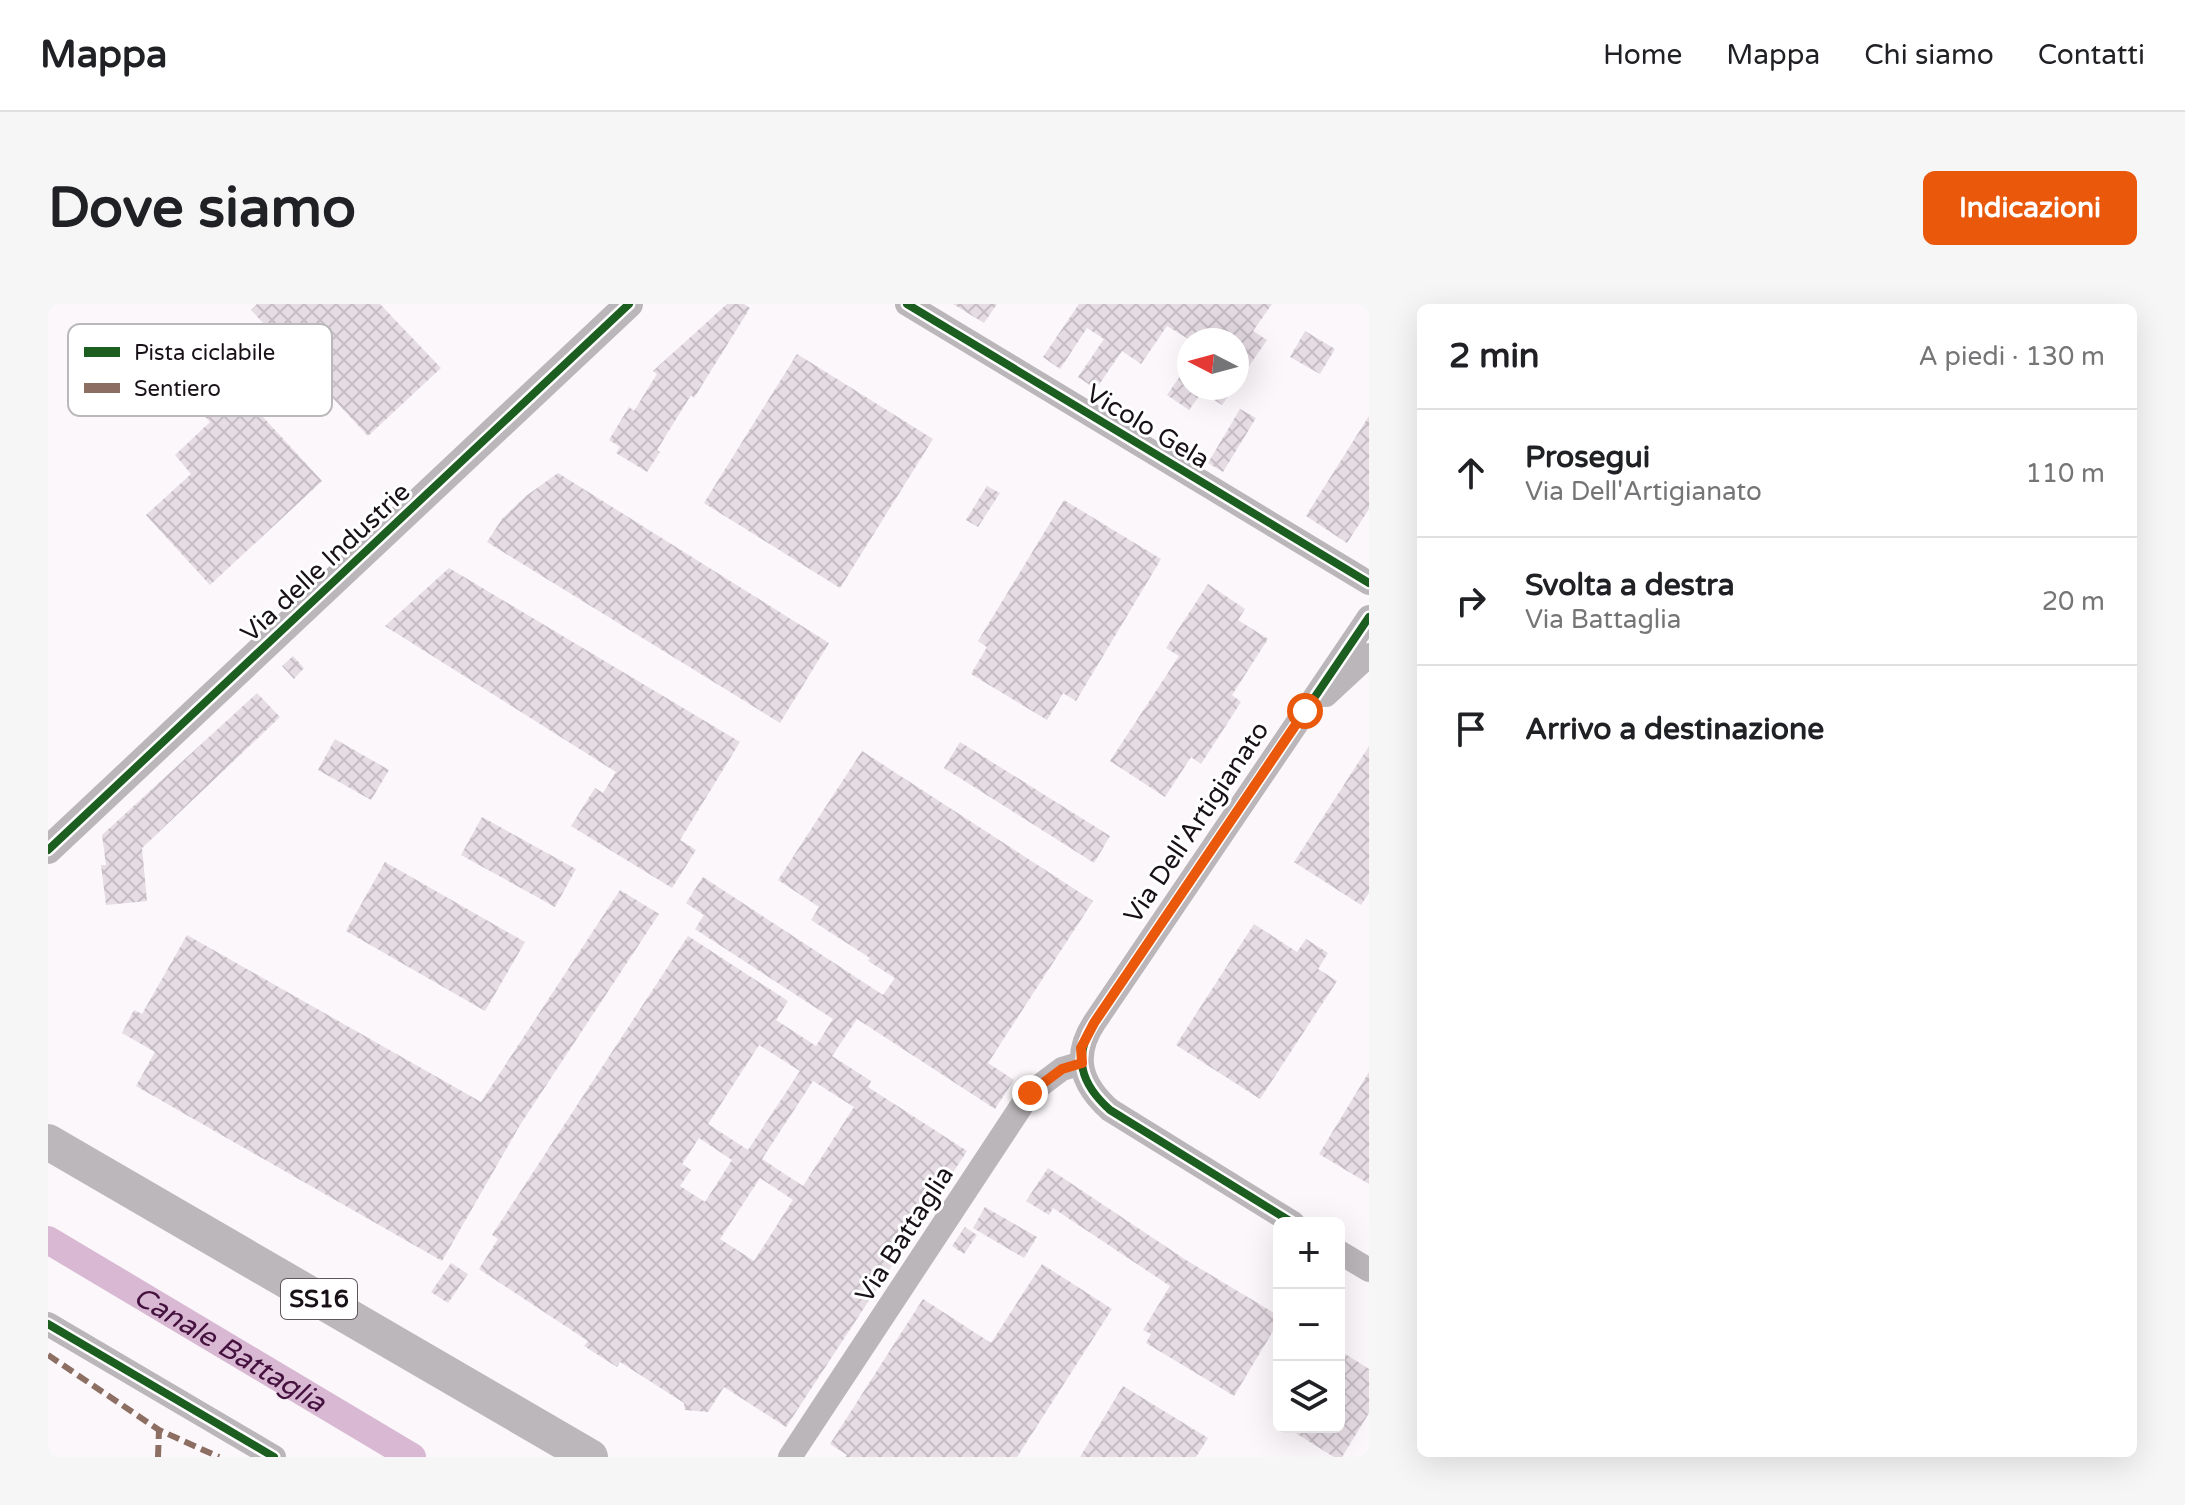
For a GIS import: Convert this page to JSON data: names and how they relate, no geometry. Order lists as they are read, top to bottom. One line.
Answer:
{"streets":{"main road":["SS16"],"street":["Vicolo Gela","Via delle Industrie","Via Dell'Artigianato","Via Battaglia"]},"crossings":[["Via Dell'Artigianato","Via Battaglia"]],"water":["Canale Battaglia"],"legend":["Pista ciclabile","Sentiero"],"north":"left","page":{"header":"Mappa","nav":["Home","Mappa","Chi siamo","Contatti"],"buttons":"Indicazioni","title":"Dove siamo","heading":["2 min","A piedi · 130 m"],"list":[["Prosegui","Via Dell'Artigianato","110 m"],["Svolta a destra","Via Battaglia","20 m"],"Arrivo a destinazione"],"map_buttons":["+","−"]}}
